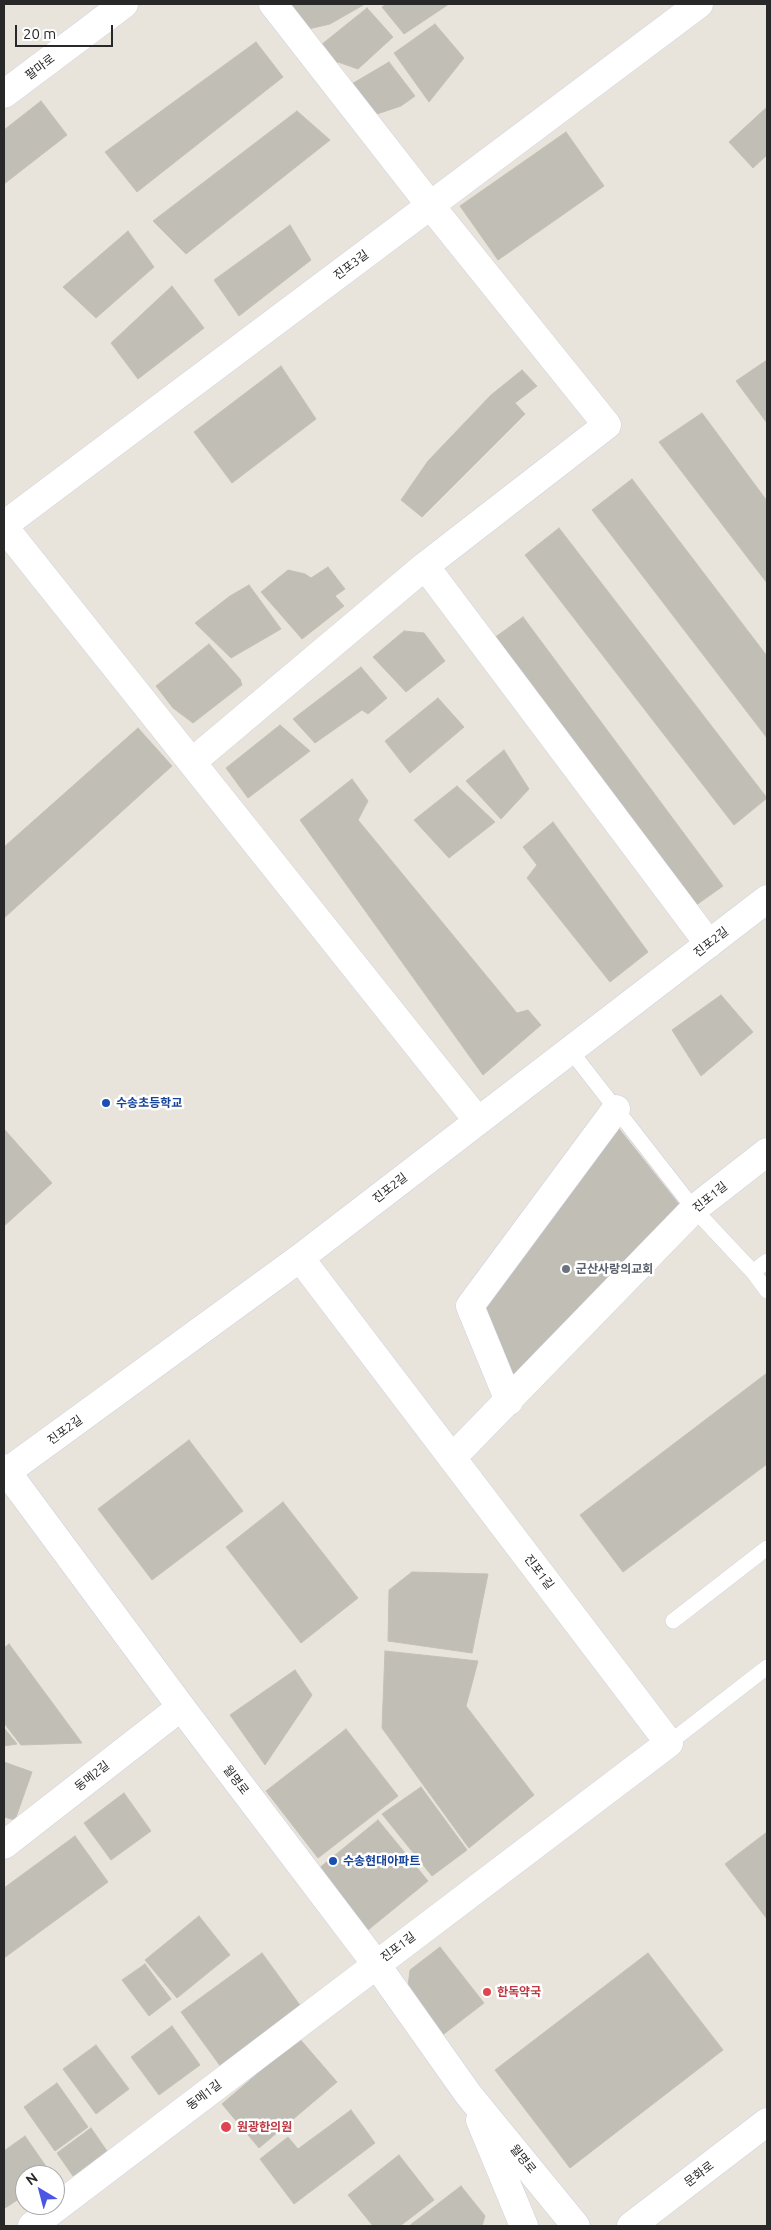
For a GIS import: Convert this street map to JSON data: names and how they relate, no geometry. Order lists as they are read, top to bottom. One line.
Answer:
{"streets":{"street":["팔마로","진포3길","진포2길","진포1길","동메2길","월명로","동메1길","문화로"]},"crossings":[["진포2길","월명로"],["진포1길","월명로"],["진포1길","동메1길"],["동메2길","월명로"],["월명로","동메1길"]],"places":["수송초등학교","군산사랑의교회","수송현대아파트","한독약국","원광한의원"],"scale_bar":"20 m","north":"top left"}
